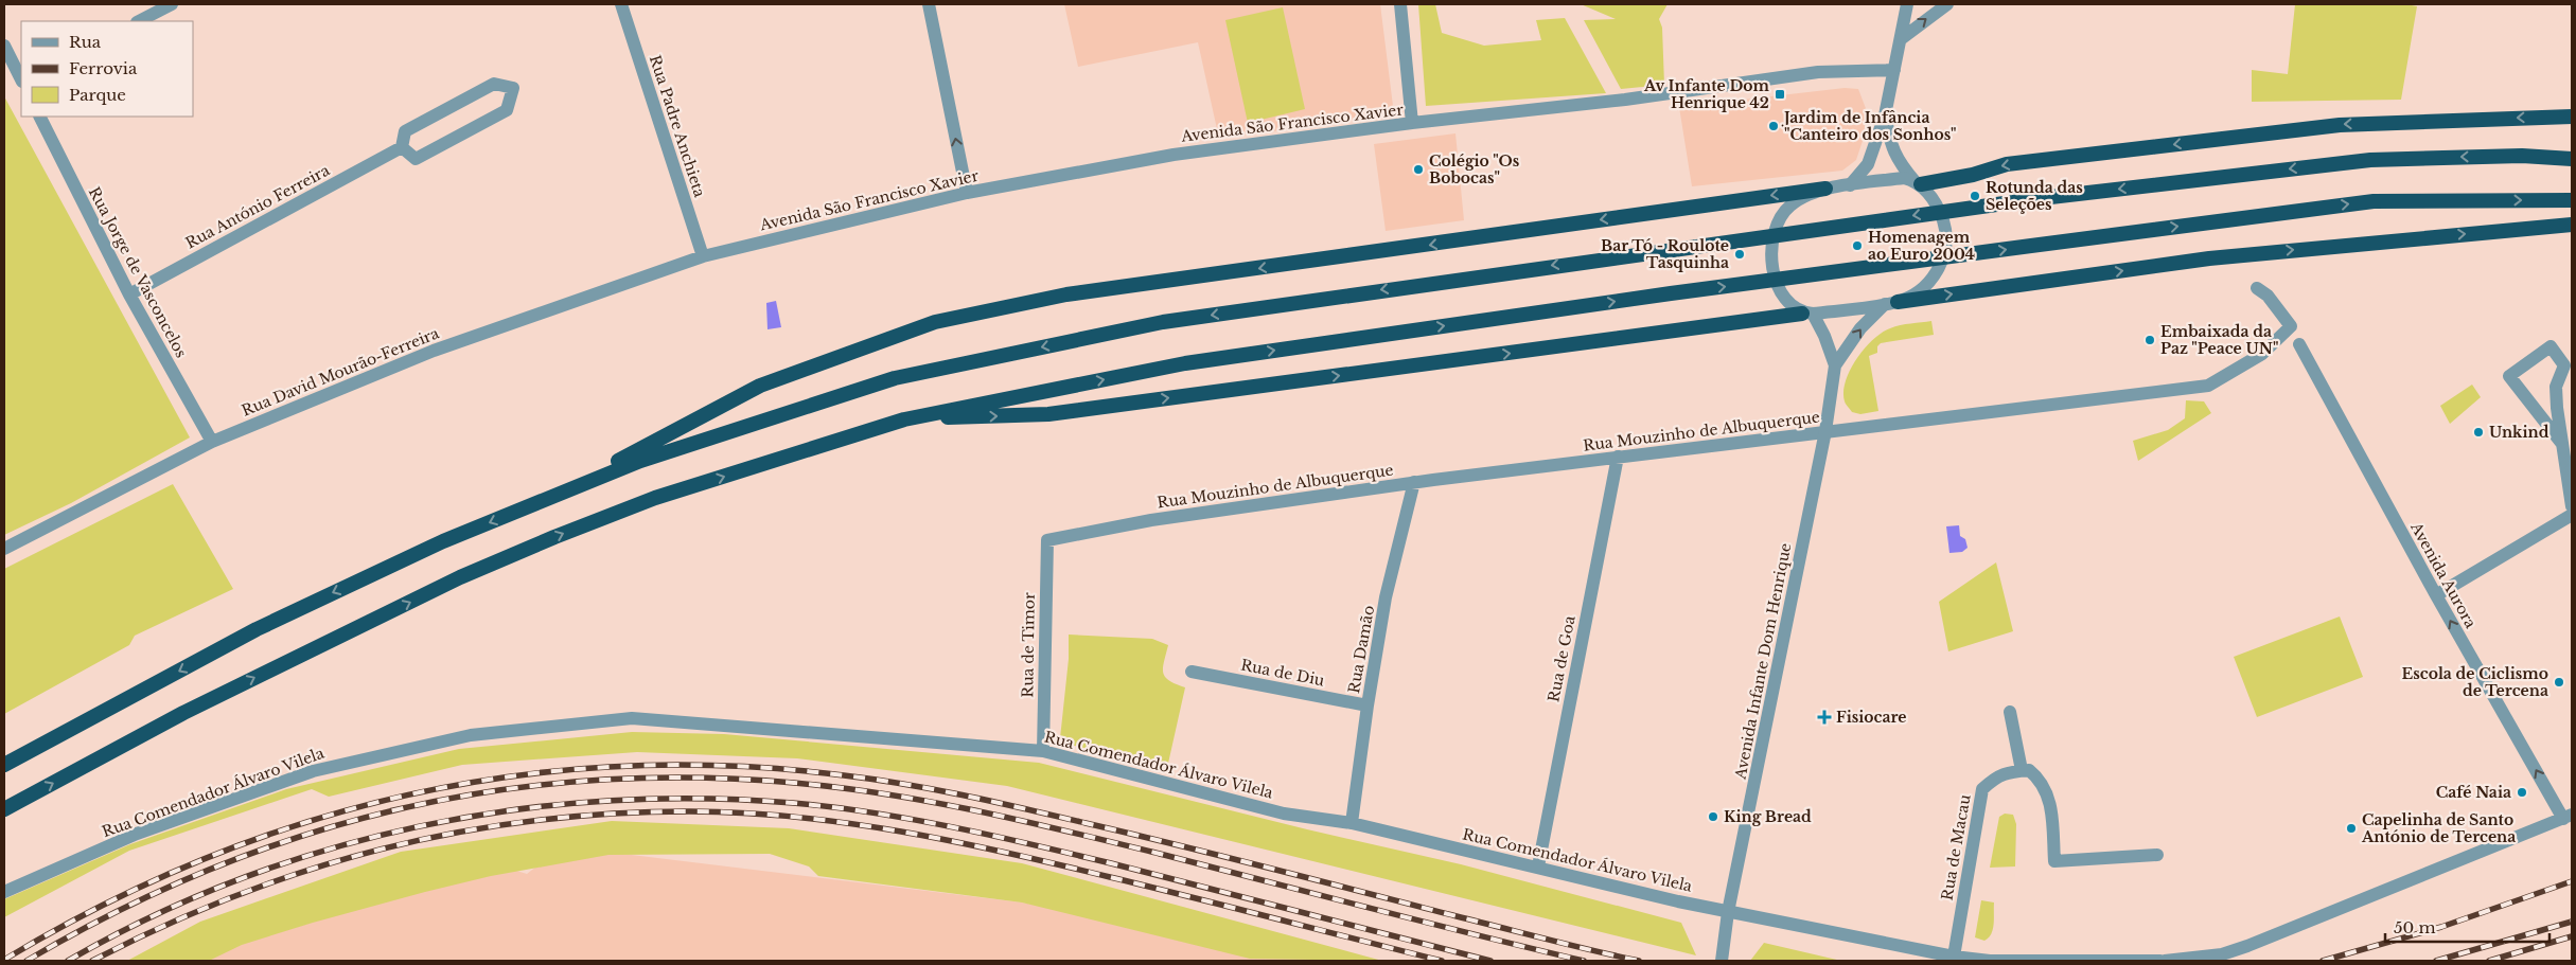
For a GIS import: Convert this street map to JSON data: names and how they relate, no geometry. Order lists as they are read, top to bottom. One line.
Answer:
{"streets":{"street":["Avenida São Francisco Xavier","Rua Padre Anchieta","Rua António Ferreira","Rua Jorge de Vasconcelos","Rua David Mourão-Ferreira","Rua Mouzinho de Albuquerque","Avenida Aurora","Rua de Timor","Rua Damão","Rua de Goa","Avenida Infante Dom Henrique","Rua de Diu","Rua Comendador Álvaro Vilela","Rua de Macau"]},"crossings":[["Avenida São Francisco Xavier","Rua Padre Anchieta"],["Avenida São Francisco Xavier","Rua David Mourão-Ferreira"],["Rua Padre Anchieta","Rua David Mourão-Ferreira"],["Rua António Ferreira","Rua Jorge de Vasconcelos"],["Rua Jorge de Vasconcelos","Rua David Mourão-Ferreira"],["Rua Mouzinho de Albuquerque","Rua de Timor"],["Rua Mouzinho de Albuquerque","Rua Damão"],["Rua Mouzinho de Albuquerque","Rua de Goa"],["Rua Mouzinho de Albuquerque","Avenida Infante Dom Henrique"],["Avenida Aurora","Rua Comendador Álvaro Vilela"],["Rua de Timor","Rua Comendador Álvaro Vilela"],["Rua Damão","Rua de Diu"],["Rua Damão","Rua Comendador Álvaro Vilela"],["Rua de Goa","Rua Comendador Álvaro Vilela"],["Avenida Infante Dom Henrique","Rua Comendador Álvaro Vilela"],["Rua Comendador Álvaro Vilela","Rua de Macau"]],"one_way":["Avenida Aurora"],"places":{"transit":["Av Infante Dom Henrique 42"],"other":["Jardim de Infância \"Canteiro dos Sonhos\"","Colégio \"Os Bobocas\"","Rotunda das Seleções","Homenagem ao Euro 2004","Bar Tó - Roulote Tasquinha","Embaixada da Paz \"Peace UN\"","Unkind","Escola de Ciclismo de Tercena","Café Naia","King Bread","Capelinha de Santo António de Tercena"],"health":["Fisiocare"]},"legend":["Rua","Ferrovia","Parque"],"scale_bar":"50 m"}
